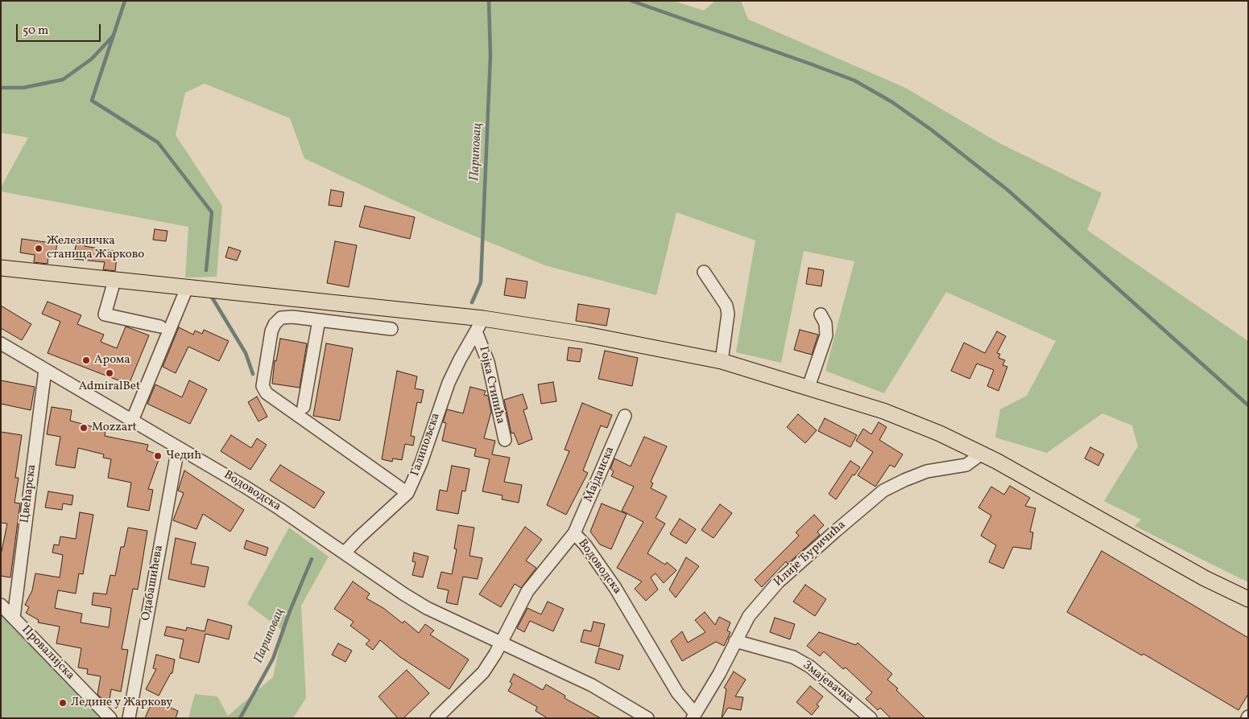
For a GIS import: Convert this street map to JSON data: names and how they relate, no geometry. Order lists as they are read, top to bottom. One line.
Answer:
{"streets":{"street":["Гојка Стипића","Галипољска","Мајданска","Водоводска","Цвећарска","Илије Ђуричића","Одабашићева","Провалијска","Змајевачка"]},"crossings":[["Гојка Стипића","Галипољска"],["Галипољска","Водоводска"],["Мајданска","Водоводска"],["Водоводска","Цвећарска"],["Водоводска","Илије Ђуричића"],["Водоводска","Одабашићева"],["Цвећарска","Провалијска"],["Илије Ђуричића","Змајевачка"]],"water":["Париповац"],"places":["Железничка станица Жарково","Арома","AdmiralBet","Mozzart","Чедић","Ледине у Жаркову"],"scale_bar":"50 m"}
